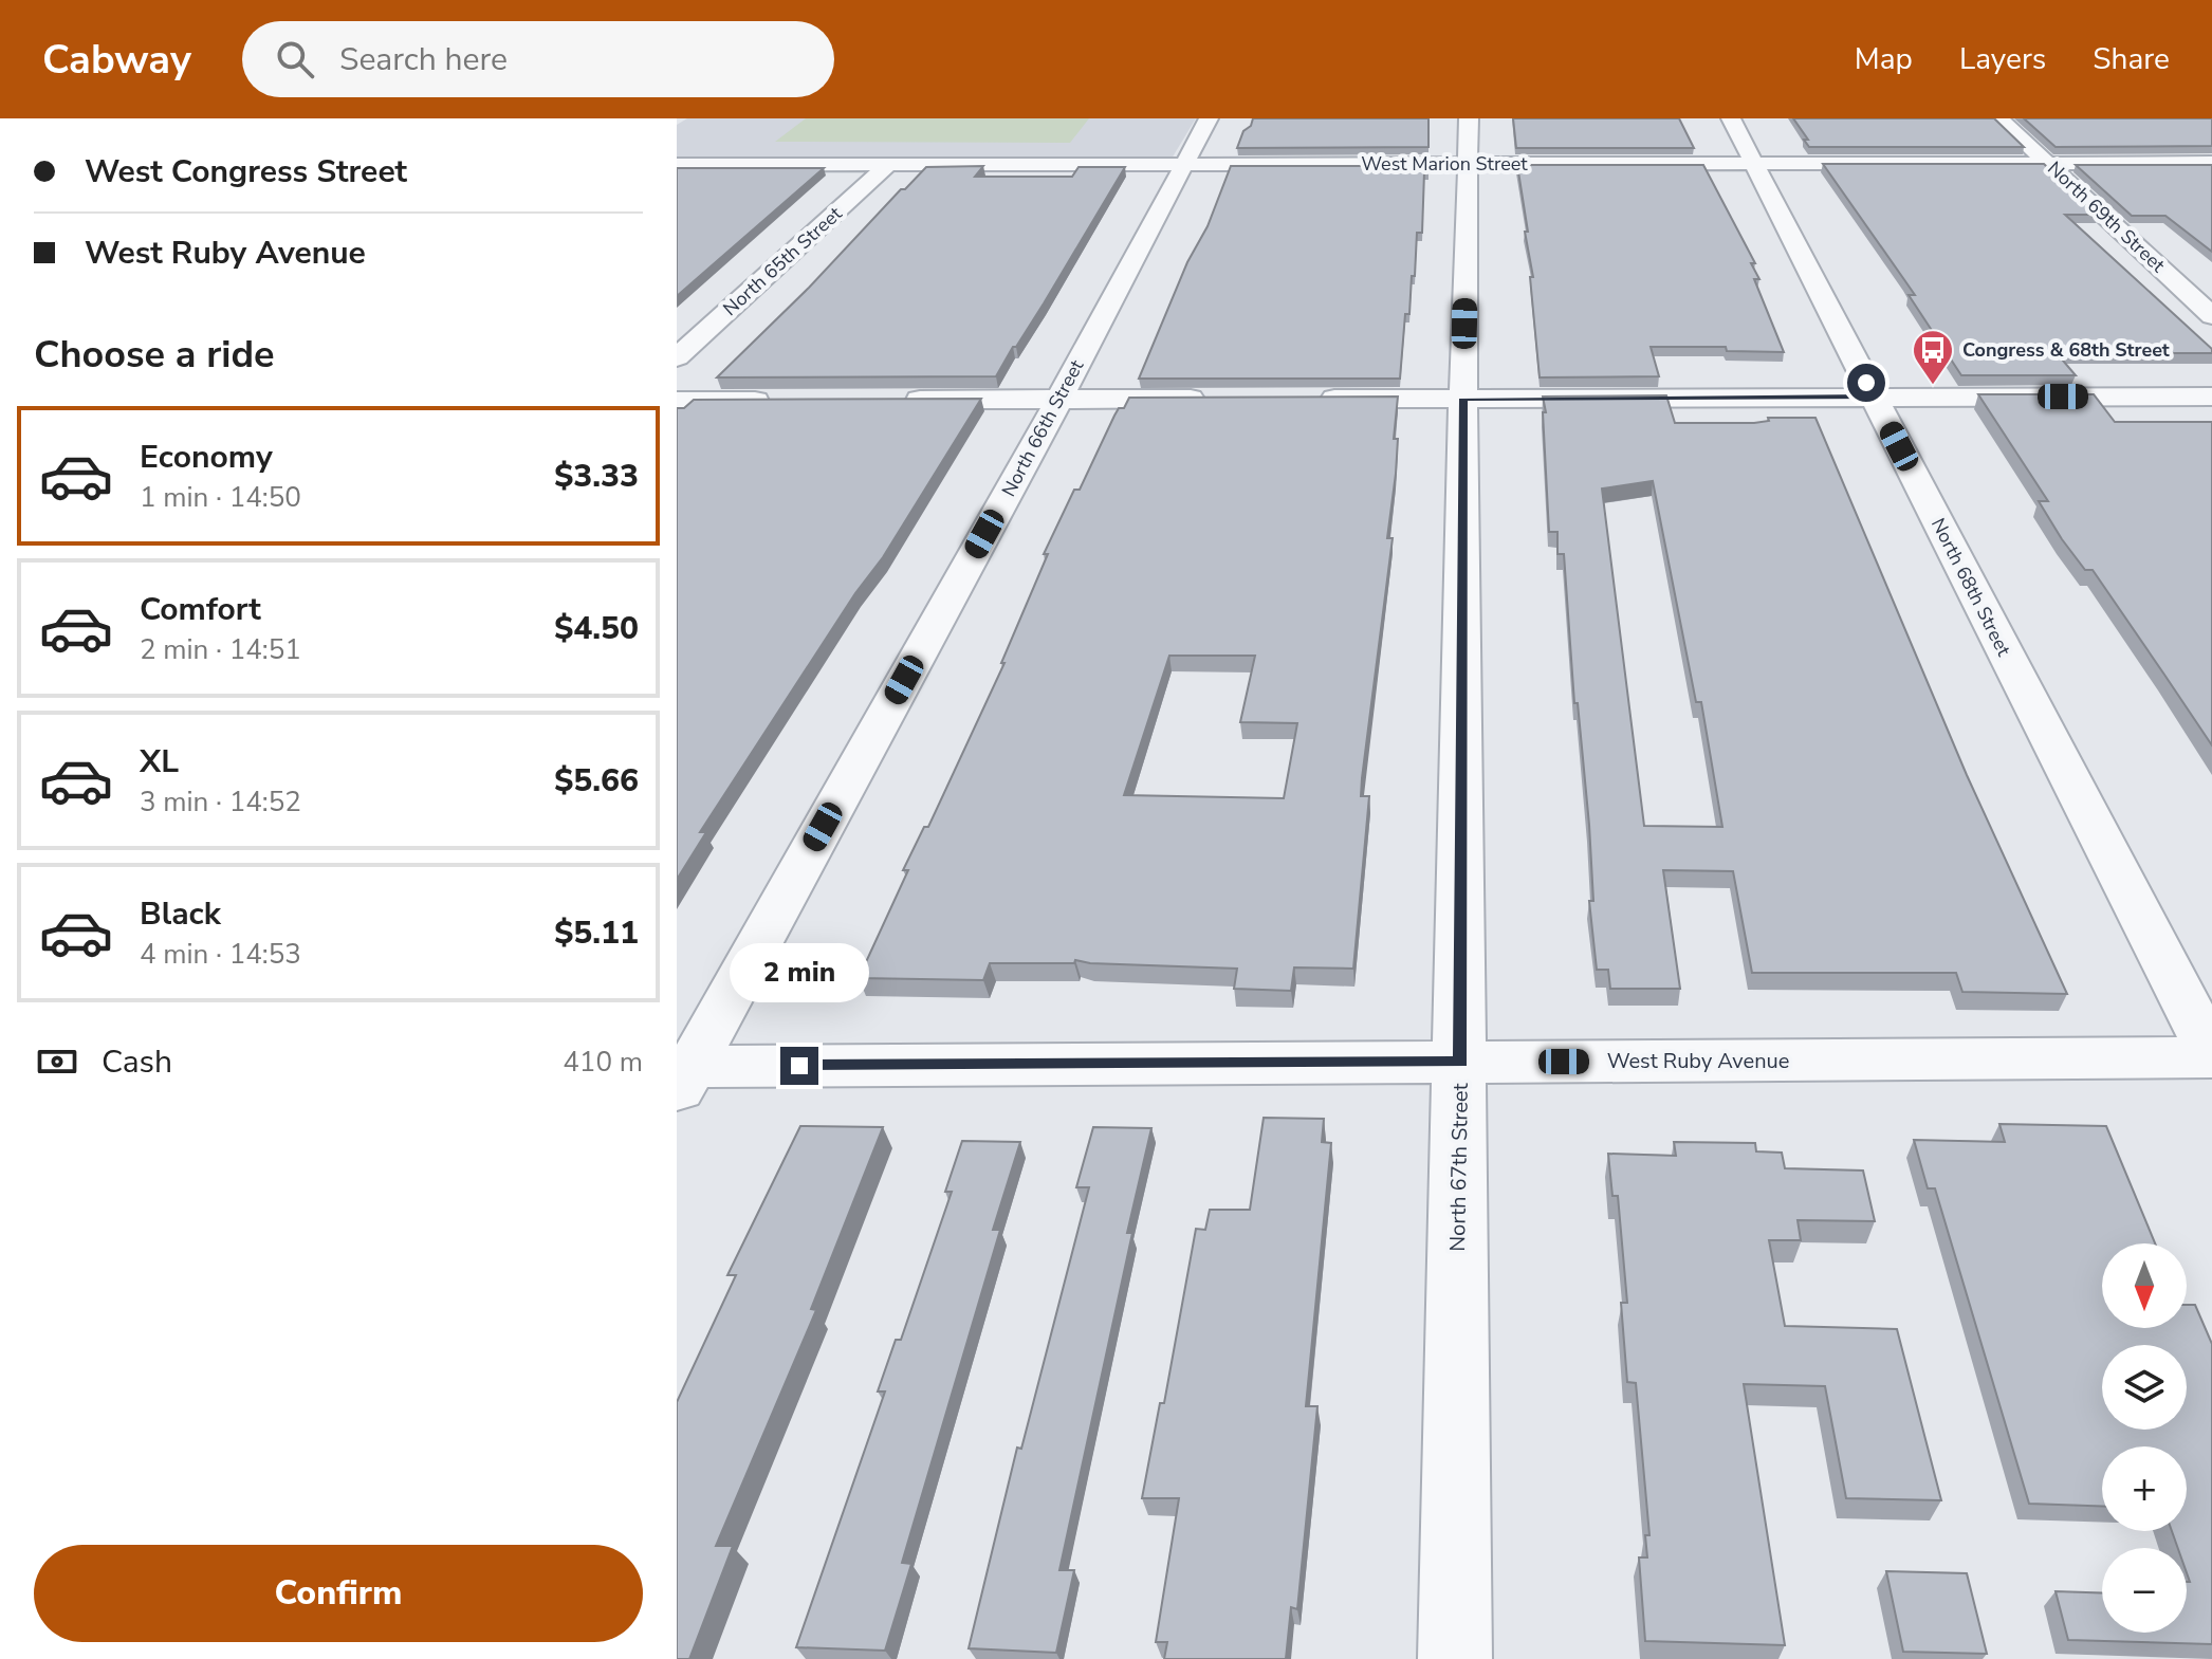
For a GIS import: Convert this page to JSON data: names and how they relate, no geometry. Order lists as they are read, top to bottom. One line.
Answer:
{"streets":{"street":["West Marion Street","North 69th Street","North 65th Street","North 66th Street","North 68th Street","West Ruby Avenue","North 67th Street"]},"crossings":[["West Marion Street","North 69th Street"],["West Marion Street","North 65th Street"],["West Marion Street","North 66th Street"],["West Marion Street","North 68th Street"],["West Marion Street","North 67th Street"],["North 66th Street","West Ruby Avenue"],["North 68th Street","West Ruby Avenue"],["West Ruby Avenue","North 67th Street"]],"places":{"bus stop":["Congress & 68th Street"]},"north":"bottom","page":{"header":"Cabway","search":"Search here","nav":["Map","Layers","Share"],"banner":["West Congress Street","West Ruby Avenue"],"heading":"Choose a ride","list":[{"name":"Economy","note":"1 min · 14:50","value":"$3.33"},{"name":"Comfort","note":"2 min · 14:51","value":"$4.50"},{"name":"XL","note":"3 min · 14:52","value":"$5.66"},{"name":"Black","note":"4 min · 14:53","value":"$5.11"}],"bubble":"2 min","pay":["Cash","410 m"],"map_buttons":["+","−"],"buttons":"Confirm"}}
